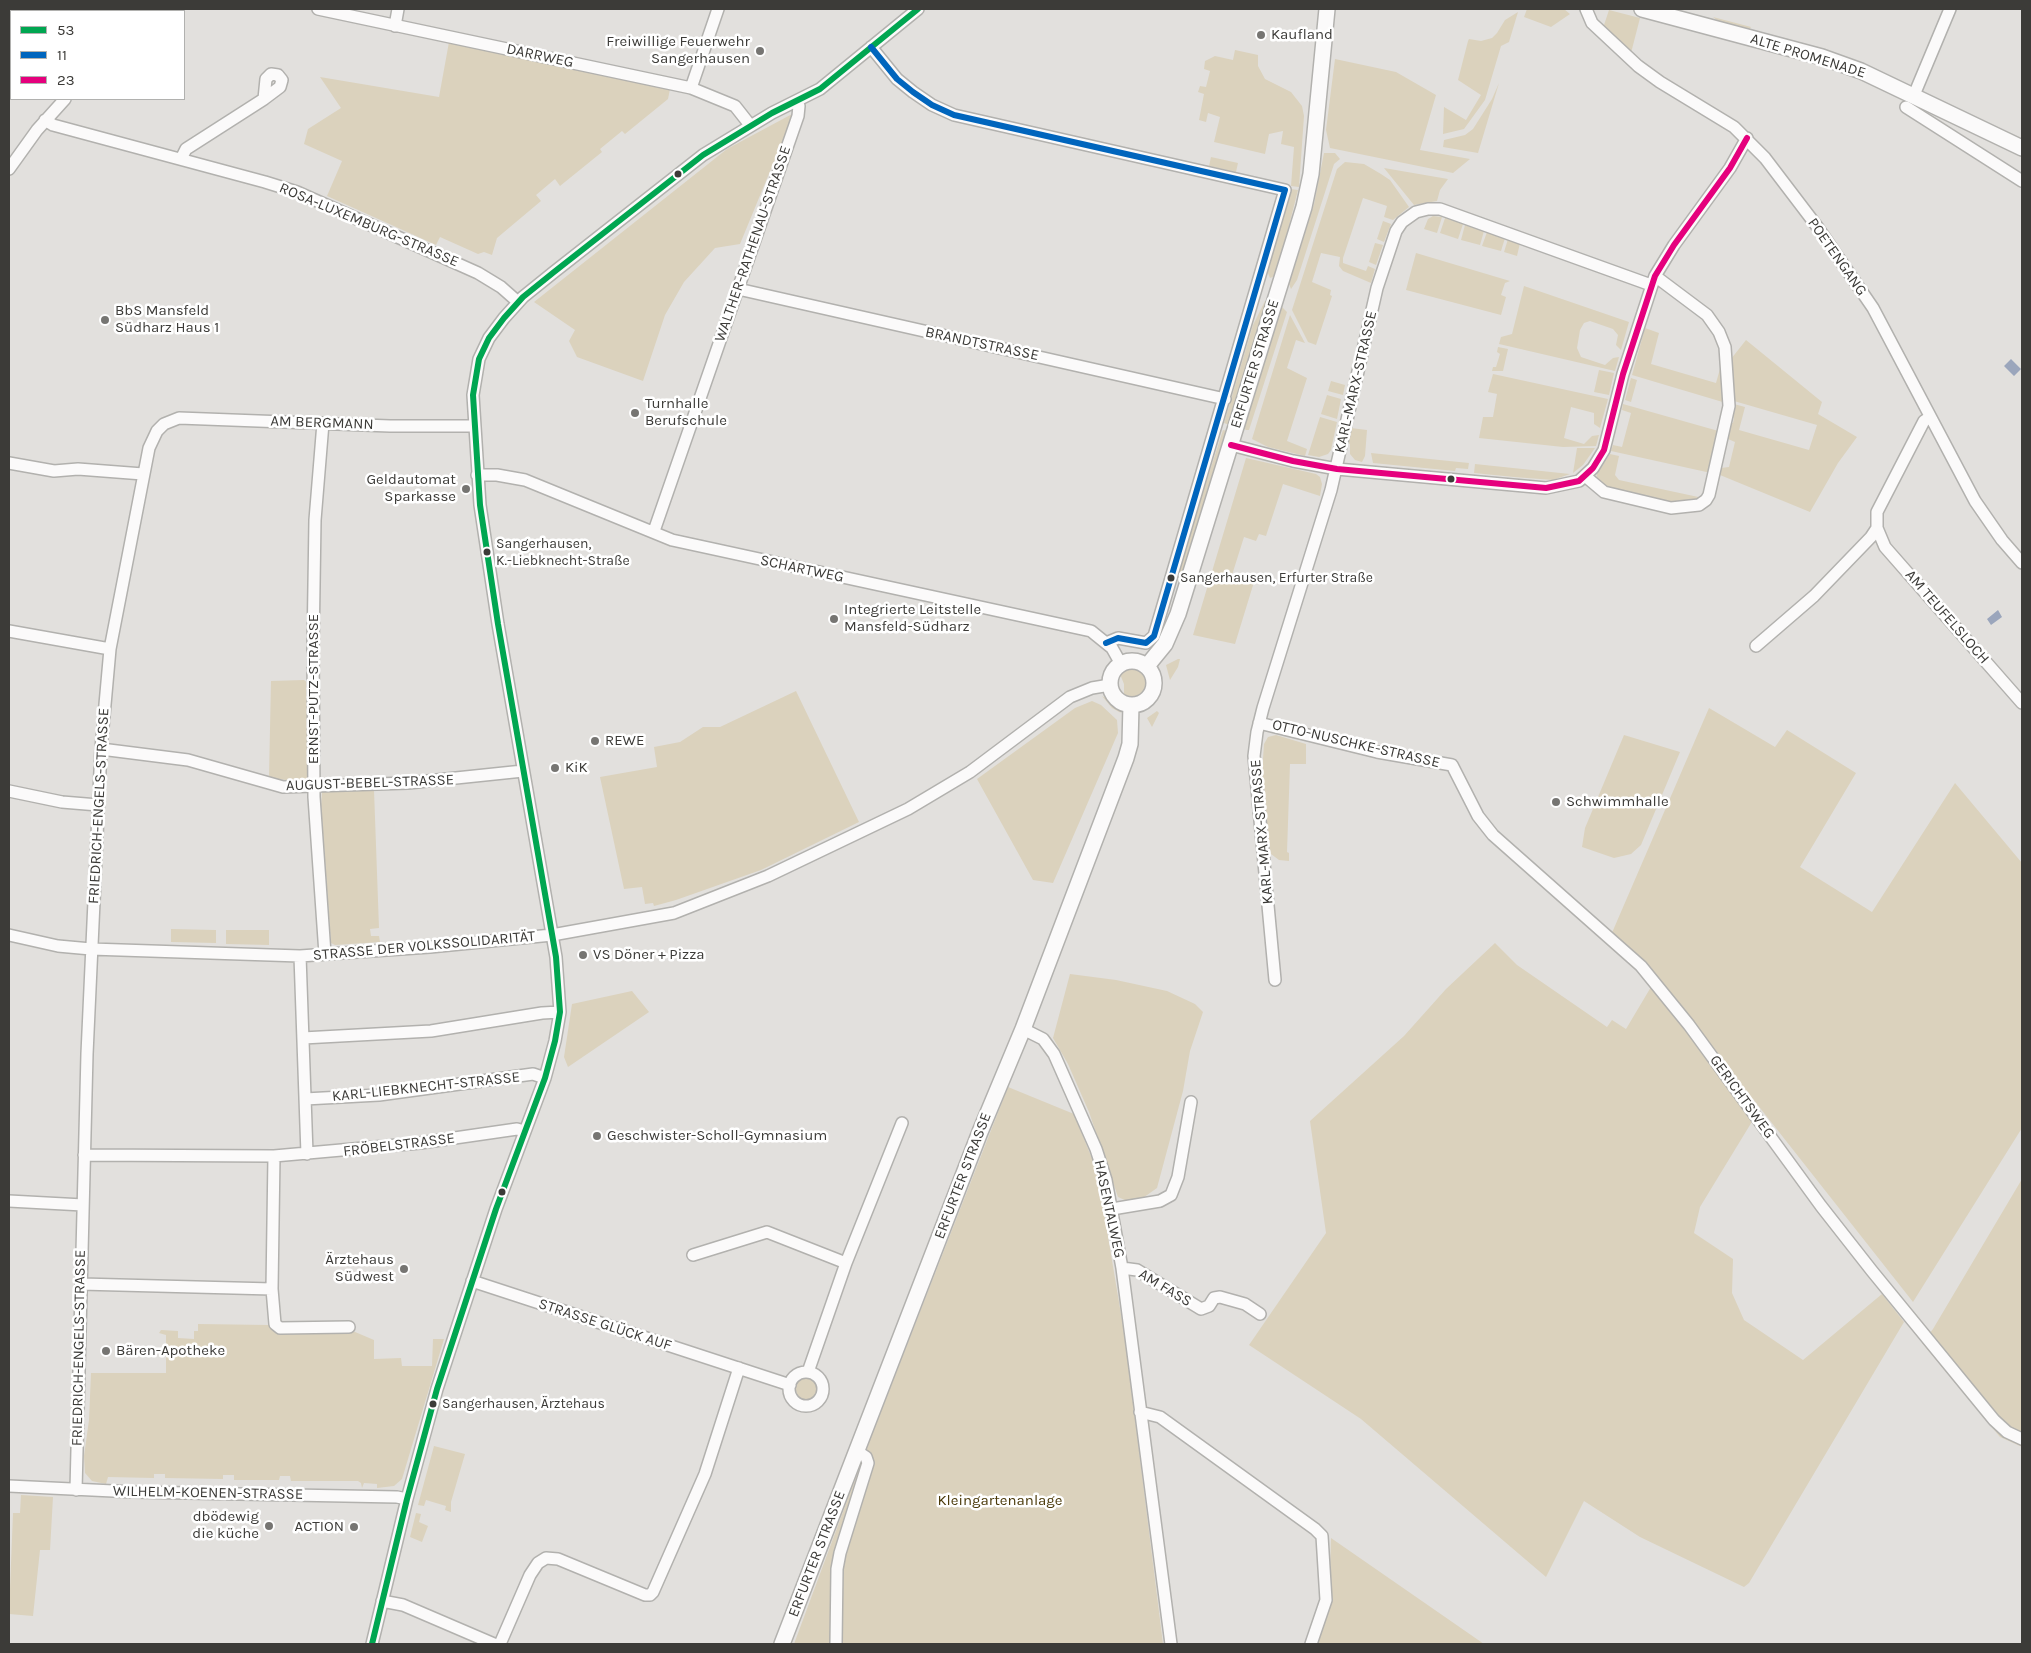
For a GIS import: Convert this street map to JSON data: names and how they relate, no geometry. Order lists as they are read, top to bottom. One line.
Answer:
{"streets":{"main road":["ALTE PROMENADE","ERFURTER STRASSE"],"street":["DARRWEG","ROSA-LUXEMBURG-STRASSE","WALTHER-RATHENAU-STRASSE","POETENGANG","BRANDTSTRASSE","KARL-MARX-STRASSE","AM BERGMANN","SCHARTWEG","AM TEUFELSLOCH","ERNST-PUTZ-STRASSE","OTTO-NUSCHKE-STRASSE","AUGUST-BEBEL-STRASSE","FRIEDRICH-ENGELS-STRASSE","STRASSE DER VOLKSSOLIDARITÄT","KARL-LIEBKNECHT-STRASSE","GERICHTSWEG","FRÖBELSTRASSE","HASENTALWEG","AM FASS","STRASSE GLÜCK AUF","WILHELM-KOENEN-STRASSE"]},"crossings":[["DARRWEG","KARL-LIEBKNECHT-STRASSE"],["ROSA-LUXEMBURG-STRASSE","KARL-LIEBKNECHT-STRASSE"],["WALTHER-RATHENAU-STRASSE","BRANDTSTRASSE"],["WALTHER-RATHENAU-STRASSE","SCHARTWEG"],["WALTHER-RATHENAU-STRASSE","KARL-LIEBKNECHT-STRASSE"],["BRANDTSTRASSE","ERFURTER STRASSE"],["ERFURTER STRASSE","SCHARTWEG"],["ERFURTER STRASSE","STRASSE DER VOLKSSOLIDARITÄT"],["ERFURTER STRASSE","HASENTALWEG"],["KARL-MARX-STRASSE","OTTO-NUSCHKE-STRASSE"],["AM BERGMANN","ERNST-PUTZ-STRASSE"],["AM BERGMANN","FRIEDRICH-ENGELS-STRASSE"],["AM BERGMANN","KARL-LIEBKNECHT-STRASSE"],["SCHARTWEG","STRASSE DER VOLKSSOLIDARITÄT"],["SCHARTWEG","KARL-LIEBKNECHT-STRASSE"],["ERNST-PUTZ-STRASSE","AUGUST-BEBEL-STRASSE"],["ERNST-PUTZ-STRASSE","STRASSE DER VOLKSSOLIDARITÄT"],["OTTO-NUSCHKE-STRASSE","GERICHTSWEG"],["AUGUST-BEBEL-STRASSE","FRIEDRICH-ENGELS-STRASSE"],["AUGUST-BEBEL-STRASSE","KARL-LIEBKNECHT-STRASSE"],["FRIEDRICH-ENGELS-STRASSE","STRASSE DER VOLKSSOLIDARITÄT"],["FRIEDRICH-ENGELS-STRASSE","FRÖBELSTRASSE"],["FRIEDRICH-ENGELS-STRASSE","WILHELM-KOENEN-STRASSE"],["STRASSE DER VOLKSSOLIDARITÄT","KARL-LIEBKNECHT-STRASSE"],["KARL-LIEBKNECHT-STRASSE","FRÖBELSTRASSE"],["KARL-LIEBKNECHT-STRASSE","STRASSE GLÜCK AUF"],["KARL-LIEBKNECHT-STRASSE","WILHELM-KOENEN-STRASSE"],["HASENTALWEG","AM FASS"]],"parks":["Kleingartenanlage"],"places":["Kaufland","Freiwillige Feuerwehr Sangerhausen","BbS Mansfeld Südharz Haus 1","Turnhalle Berufschule","Geldautomat Sparkasse","Sangerhausen, K.-Liebknecht-Straße","Sangerhausen, Erfurter Straße","Integrierte Leitstelle Mansfeld-Südharz","REWE","KiK","Schwimmhalle","VS Döner + Pizza","Geschwister-Scholl-Gymnasium","Ärztehaus Südwest","Bären-Apotheke","Sangerhausen, Ärztehaus","dbödewig die küche","ACTION"],"lines":["transit line 53","transit line 11","transit line 23"],"legend":["53","11","23"]}
